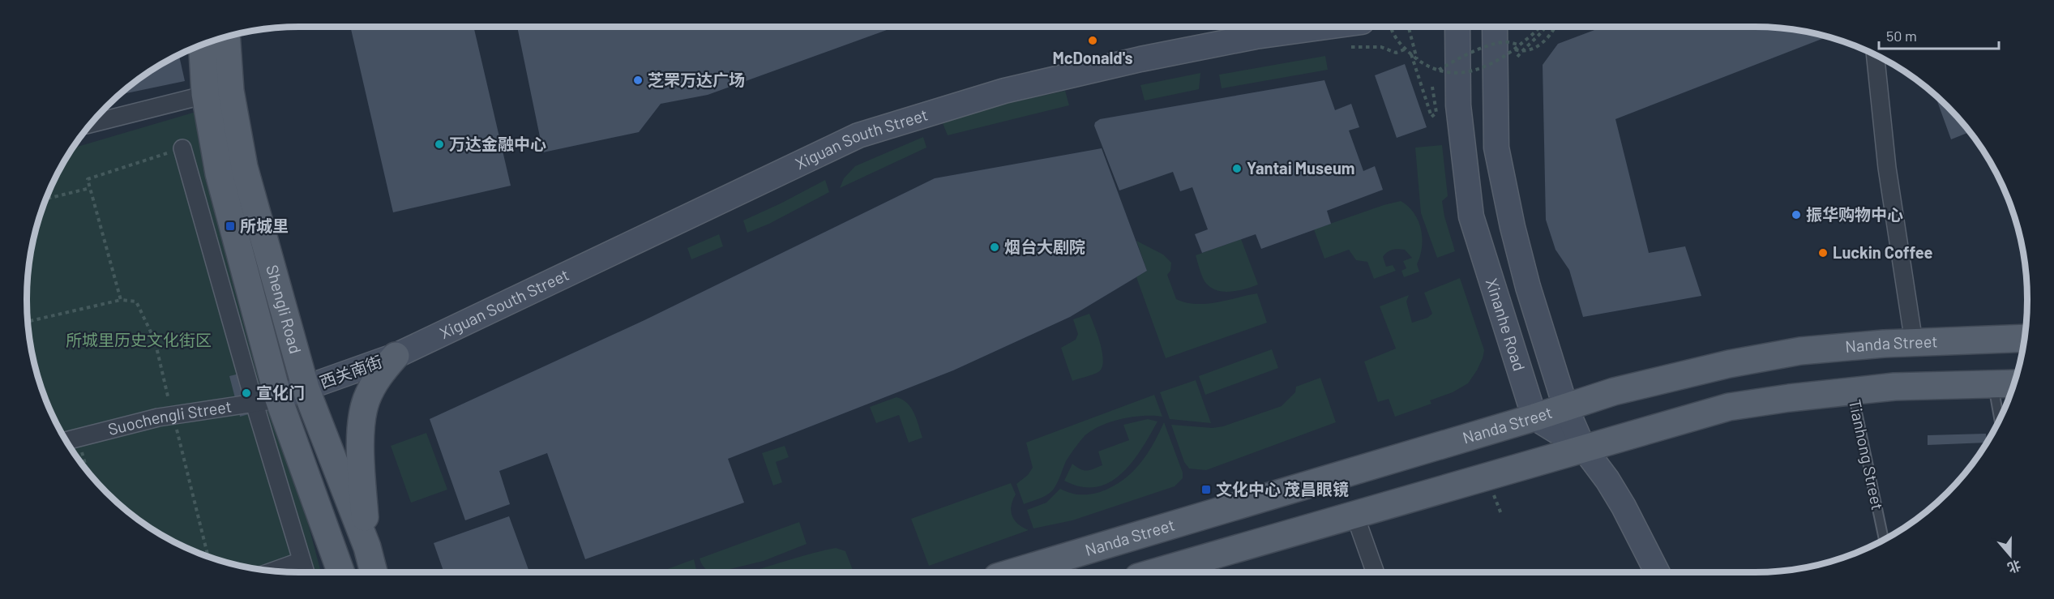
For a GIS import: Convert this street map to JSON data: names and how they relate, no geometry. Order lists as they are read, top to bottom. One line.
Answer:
{"streets":{"main road":["Shengli Road","Nanda Street"],"street":["Xiguan South Street","Xinanhe Road","西关南街","Suochengli Street"],"lane":["Tianhong Street"]},"crossings":[["Xiguan South Street","西关南街"],["Shengli Road","西关南街"],["Shengli Road","Suochengli Street"],["Xinanhe Road","Nanda Street"],["西关南街","Suochengli Street"]],"parks":["所城里历史文化街区"],"places":{"other":["McDonald's","芝罘万达广场","万达金融中心","Yantai Museum","振华购物中心","烟台大剧院","Luckin Coffee","宣化门"],"transit":["所城里","文化中心 茂昌眼镜"]},"scale_bar":"50 m","north":"bottom"}
